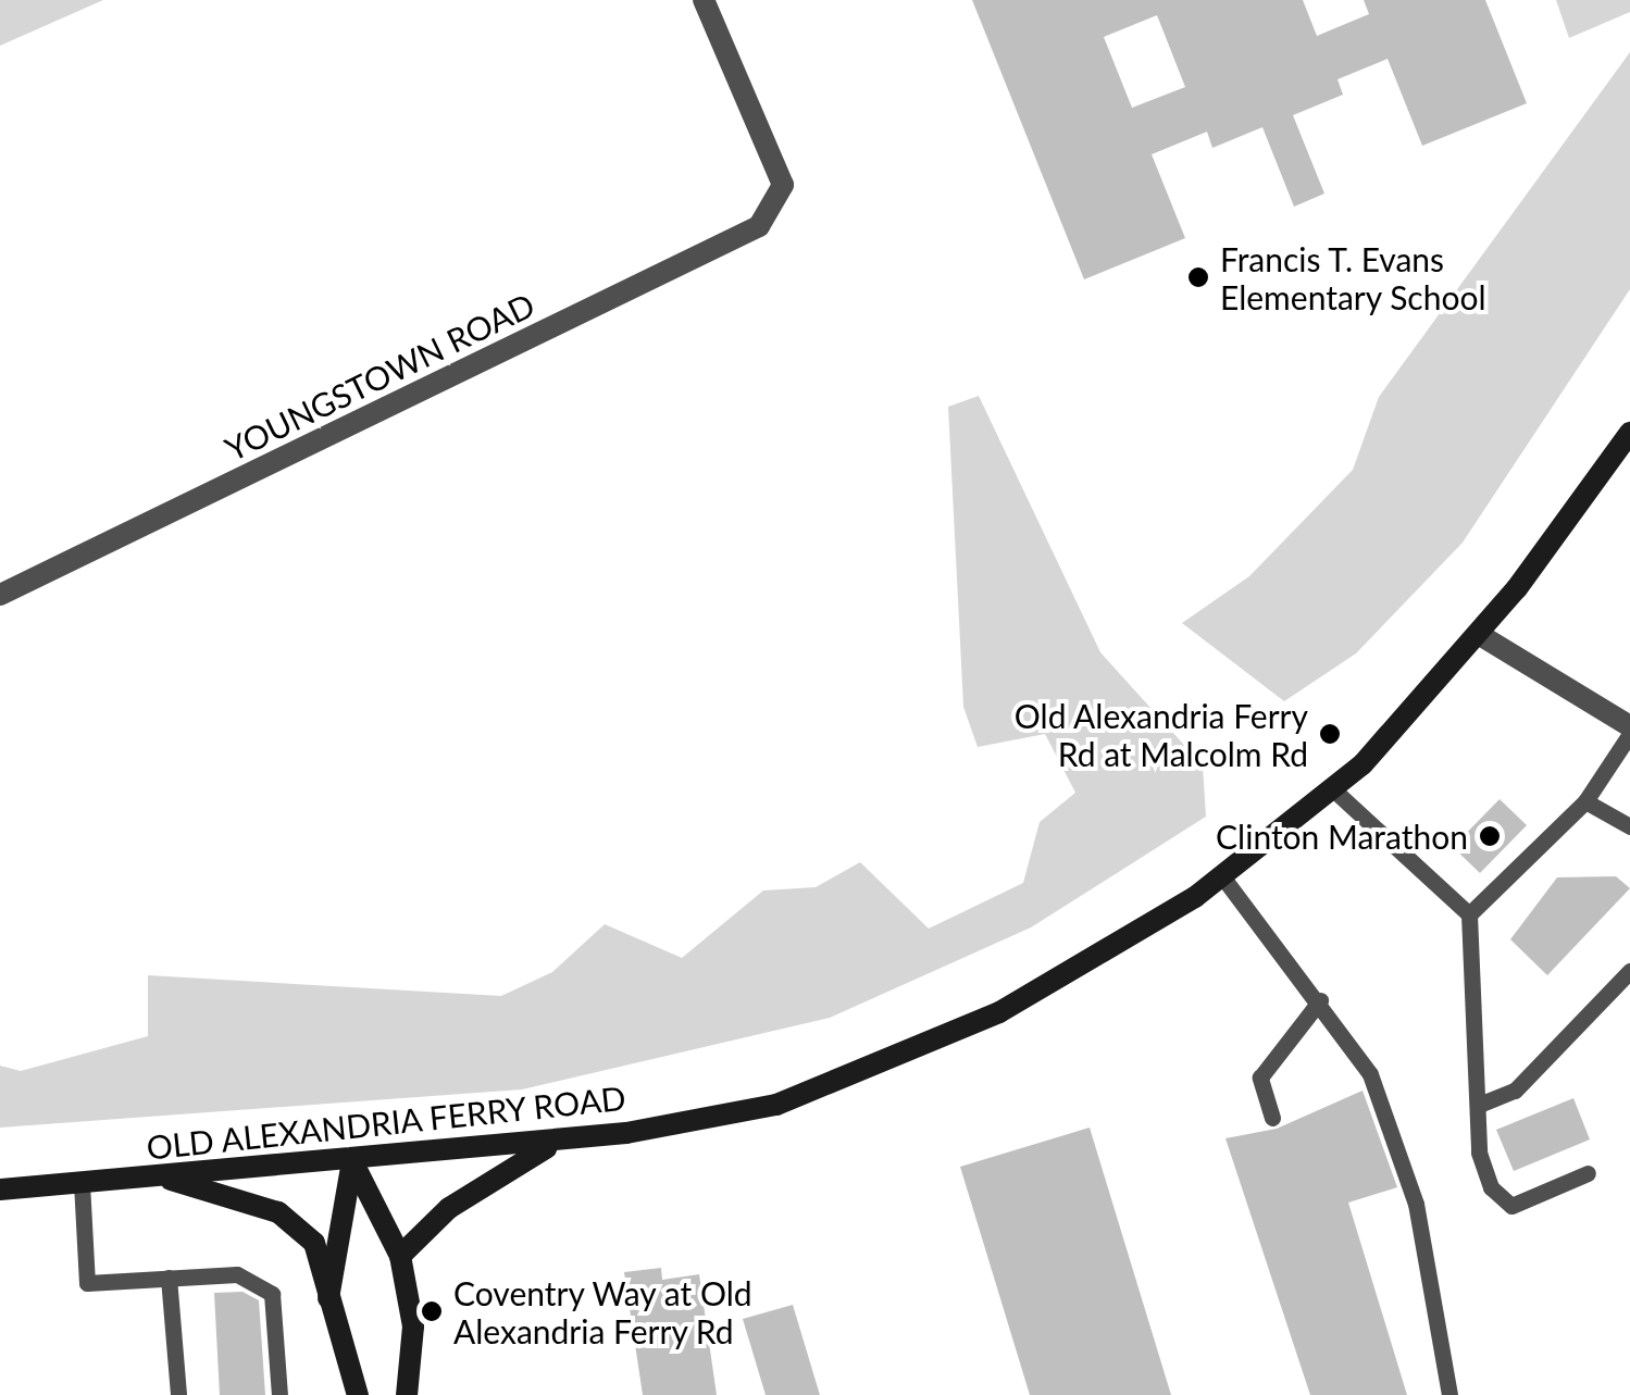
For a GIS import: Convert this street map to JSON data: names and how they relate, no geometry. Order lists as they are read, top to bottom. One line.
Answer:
{"streets":{"main road":["OLD ALEXANDRIA FERRY ROAD"],"street":["YOUNGSTOWN ROAD"]},"places":["Francis T. Evans Elementary School","Old Alexandria Ferry Rd at Malcolm Rd","Clinton Marathon","Coventry Way at Old Alexandria Ferry Rd"]}
